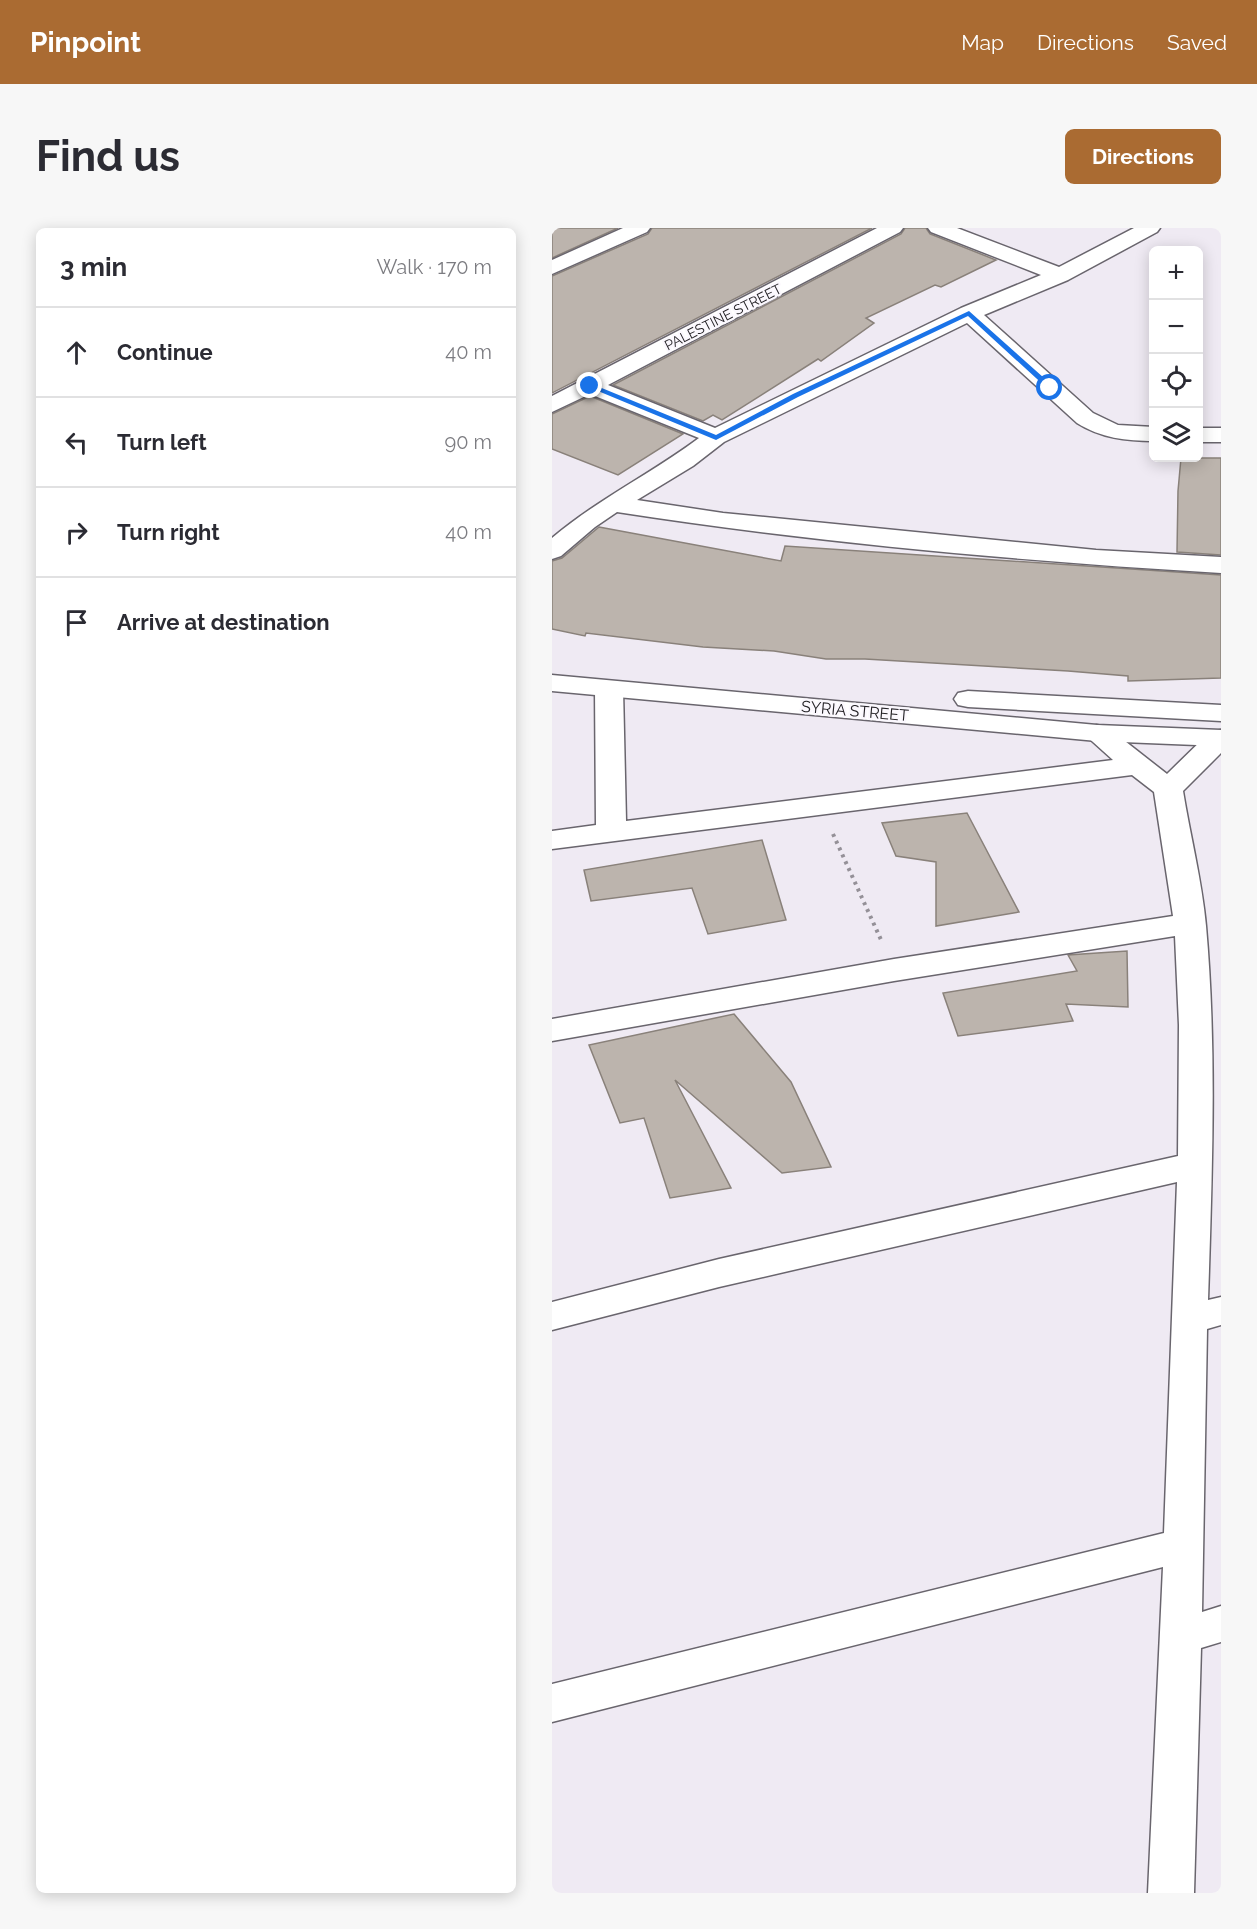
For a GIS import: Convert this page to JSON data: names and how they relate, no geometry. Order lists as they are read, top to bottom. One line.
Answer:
{"streets":{"street":["PALESTINE STREET","SYRIA STREET"]},"page":{"header":"Pinpoint","nav":["Map","Directions","Saved"],"buttons":"Directions","title":"Find us","heading":["3 min","Walk · 170 m"],"map_buttons":["+","−"],"list":[["Continue","40 m"],["Turn left","90 m"],["Turn right","40 m"],"Arrive at destination"]}}
